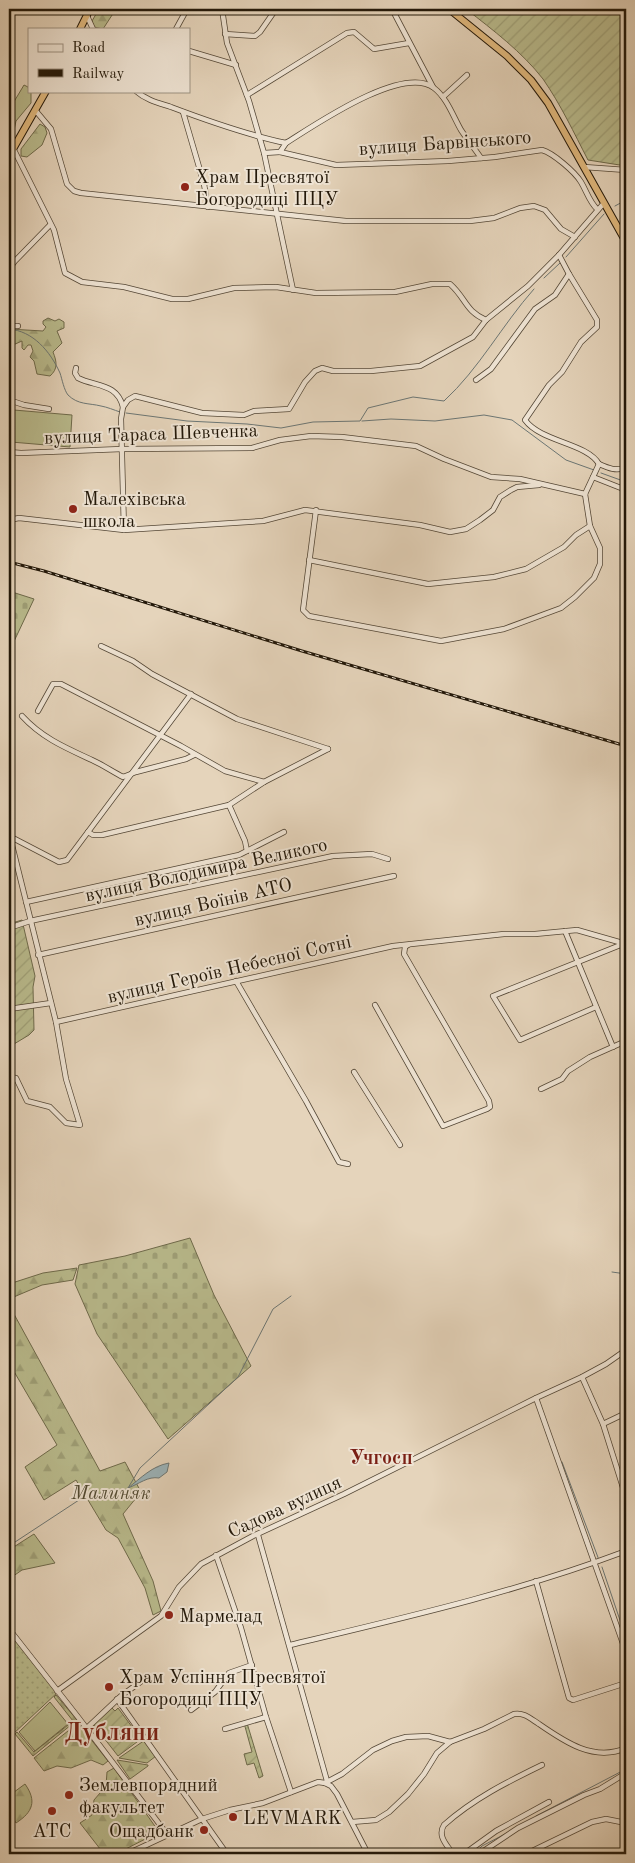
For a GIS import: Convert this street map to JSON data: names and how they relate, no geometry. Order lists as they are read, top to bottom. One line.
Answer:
{"streets":{"street":["вулиця Барвінського","вулиця Тараса Шевченка","вулиця Володимира Великого","вулиця Воїнів АТО","вулиця Героїв Небесної Сотні","Садова вулиця"]},"districts":["Учгосп","Дубляни"],"parks":["Малиняк"],"places":["Храм Пресвятої Богородиці ПЦУ","Малехівська школа","Мармелад","Храм Успіння Пресвятої Богородиці ПЦУ","Землевпорядний факультет","АТС","LEVMARK","Ощадбанк"],"legend":["Road","Railway"]}
